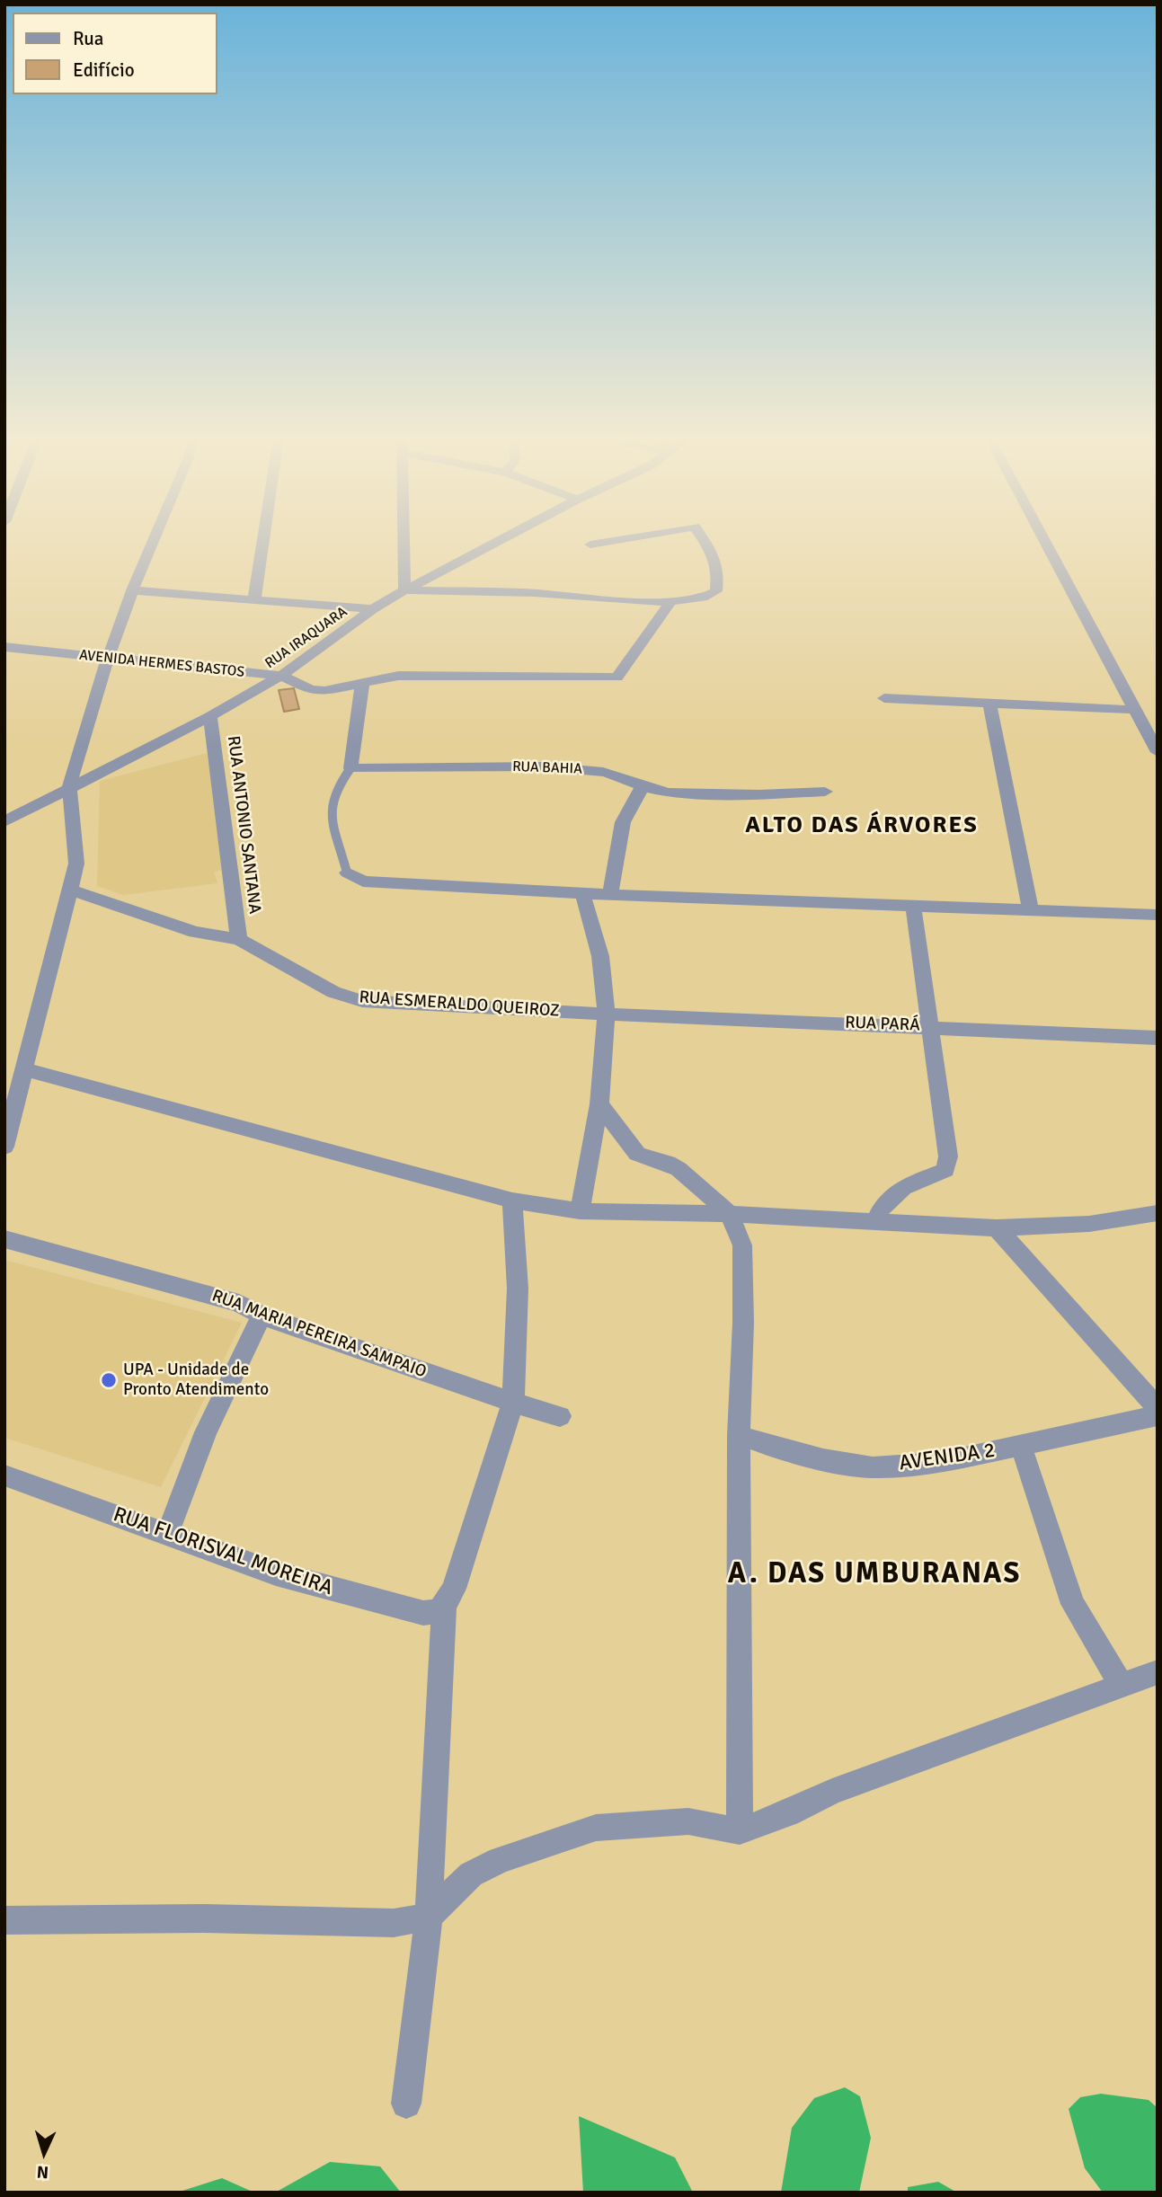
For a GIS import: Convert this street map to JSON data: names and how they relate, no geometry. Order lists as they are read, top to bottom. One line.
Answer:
{"streets":{"street":["RUA IRAQUARA","AVENIDA HERMES BASTOS","RUA BAHIA","RUA ANTONIO SANTANA","RUA ESMERALDO QUEIROZ","RUA PARÁ","RUA MARIA PEREIRA SAMPAIO","AVENIDA 2","RUA FLORISVAL MOREIRA"]},"crossings":[["RUA IRAQUARA","AVENIDA HERMES BASTOS"],["RUA IRAQUARA","RUA ANTONIO SANTANA"],["RUA ANTONIO SANTANA","RUA ESMERALDO QUEIROZ"],["RUA ESMERALDO QUEIROZ","RUA PARÁ"]],"districts":["ALTO DAS ÁRVORES","A. DAS UMBURANAS"],"places":["UPA - Unidade de Pronto Atendimento"],"legend":["Rua","Edifício"],"north":"bottom"}
